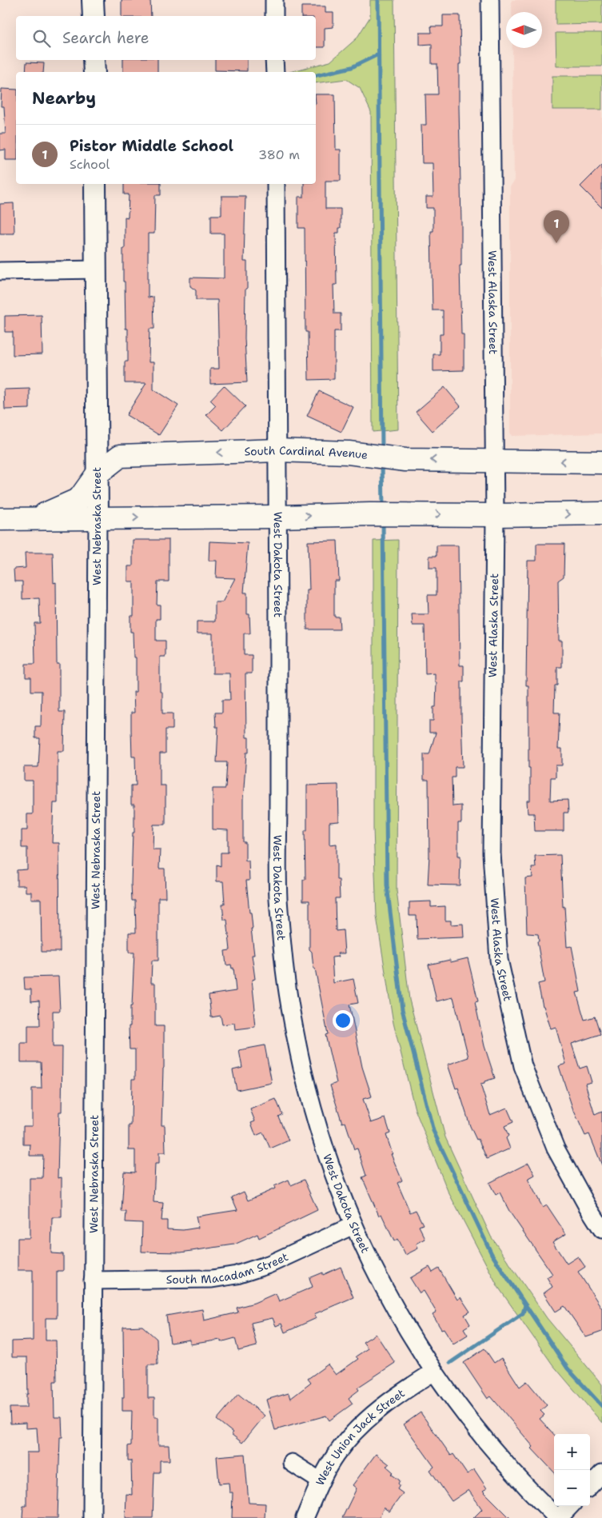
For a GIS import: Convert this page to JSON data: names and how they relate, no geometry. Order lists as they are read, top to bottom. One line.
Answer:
{"streets":{"main road":["South Cardinal Avenue"],"street":["West Alaska Street","West Nebraska Street","West Dakota Street","South Macadam Street","West Union Jack Street"]},"crossings":[["West Alaska Street","South Cardinal Avenue"],["South Cardinal Avenue","West Nebraska Street"],["South Cardinal Avenue","West Dakota Street"],["West Nebraska Street","South Macadam Street"],["West Dakota Street","South Macadam Street"],["West Dakota Street","West Union Jack Street"]],"north":"left","page":{"search":"Search here","heading":"Nearby","list":[{"mark":"1","name":"Pistor Middle School","note":"School","value":"380 m"}],"pins":"1","map_buttons":["+","−"]}}
